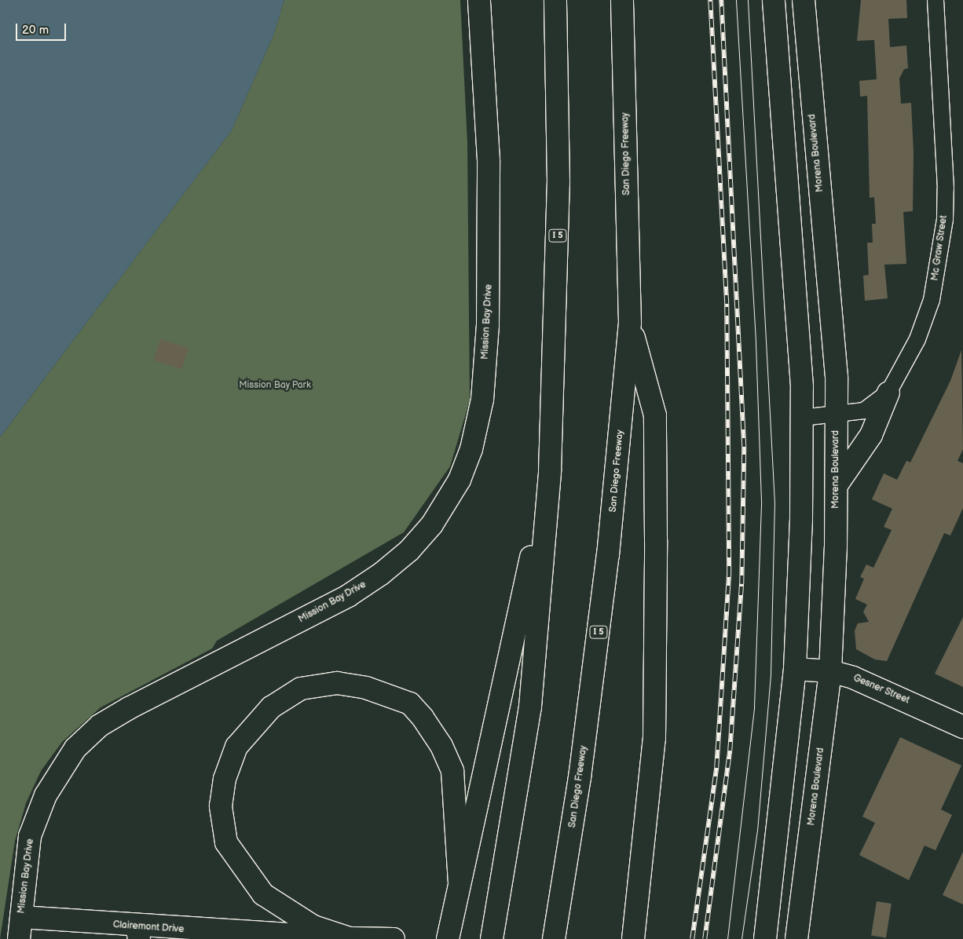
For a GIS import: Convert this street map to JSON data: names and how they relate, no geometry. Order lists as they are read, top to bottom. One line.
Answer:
{"streets":{"main road":["Morena Boulevard","San Diego Freeway","I 5","Mission Bay Drive","Gesner Street","Clairemont Drive"],"street":["Mc Graw Street"]},"crossings":[["Morena Boulevard","Mc Graw Street"],["Morena Boulevard","Gesner Street"],["Mission Bay Drive","Clairemont Drive"]],"parks":["Mission Bay Park"],"scale_bar":"20 m"}
